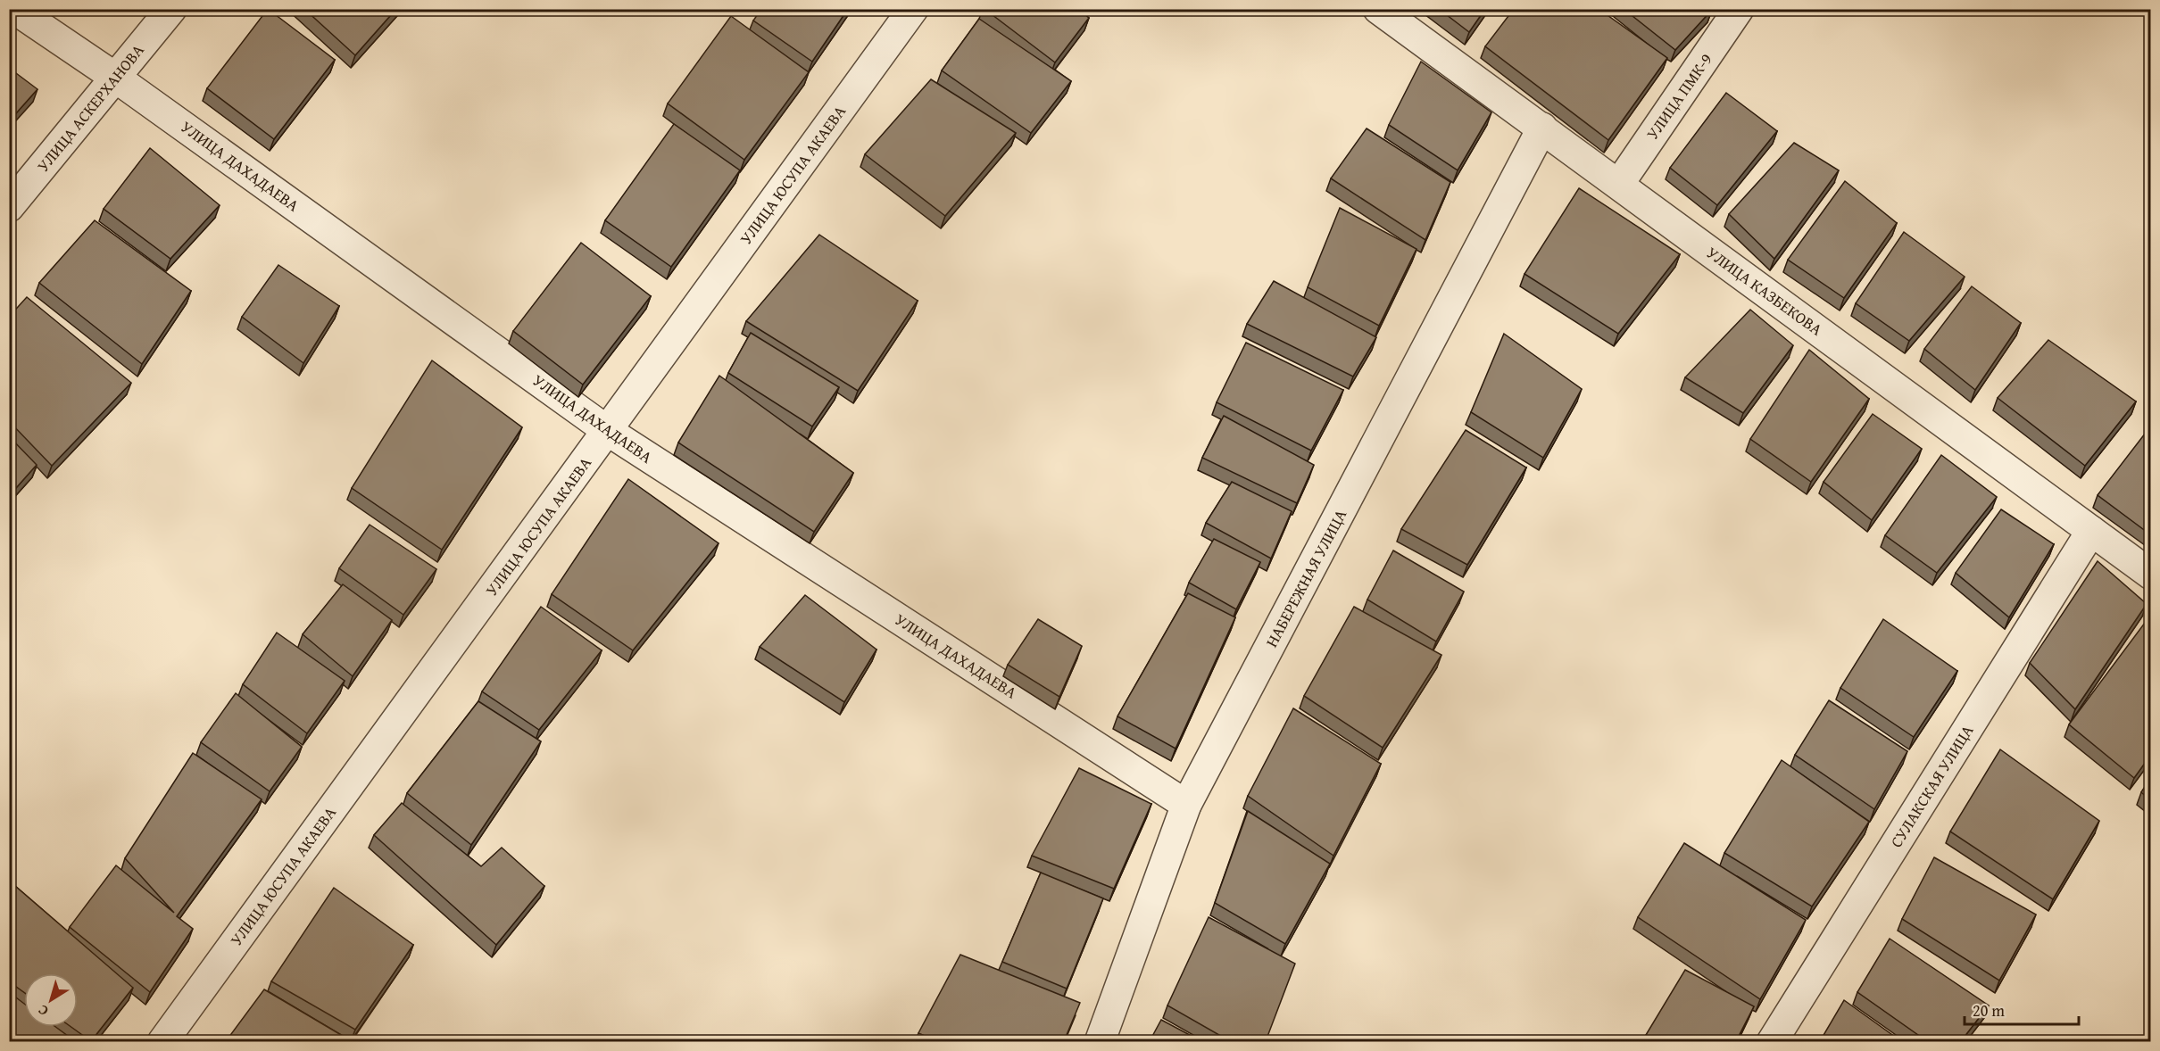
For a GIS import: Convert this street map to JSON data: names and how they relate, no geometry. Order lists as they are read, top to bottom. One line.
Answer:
{"streets":{"street":["УЛИЦА ПМК-9","УЛИЦА АСКЕРХАНОВА","УЛИЦА ДАХАДАЕВА","УЛИЦА ЮСУПА АКАЕВА","УЛИЦА КАЗБЕКОВА","НАБЕРЕЖНАЯ УЛИЦА","СУЛАКСКАЯ УЛИЦА"]},"crossings":[["УЛИЦА ПМК-9","УЛИЦА КАЗБЕКОВА"],["УЛИЦА АСКЕРХАНОВА","УЛИЦА ДАХАДАЕВА"],["УЛИЦА ДАХАДАЕВА","УЛИЦА ЮСУПА АКАЕВА"],["УЛИЦА ДАХАДАЕВА","НАБЕРЕЖНАЯ УЛИЦА"],["УЛИЦА КАЗБЕКОВА","НАБЕРЕЖНАЯ УЛИЦА"],["УЛИЦА КАЗБЕКОВА","СУЛАКСКАЯ УЛИЦА"]],"scale_bar":"20 m","north":"bottom left"}
